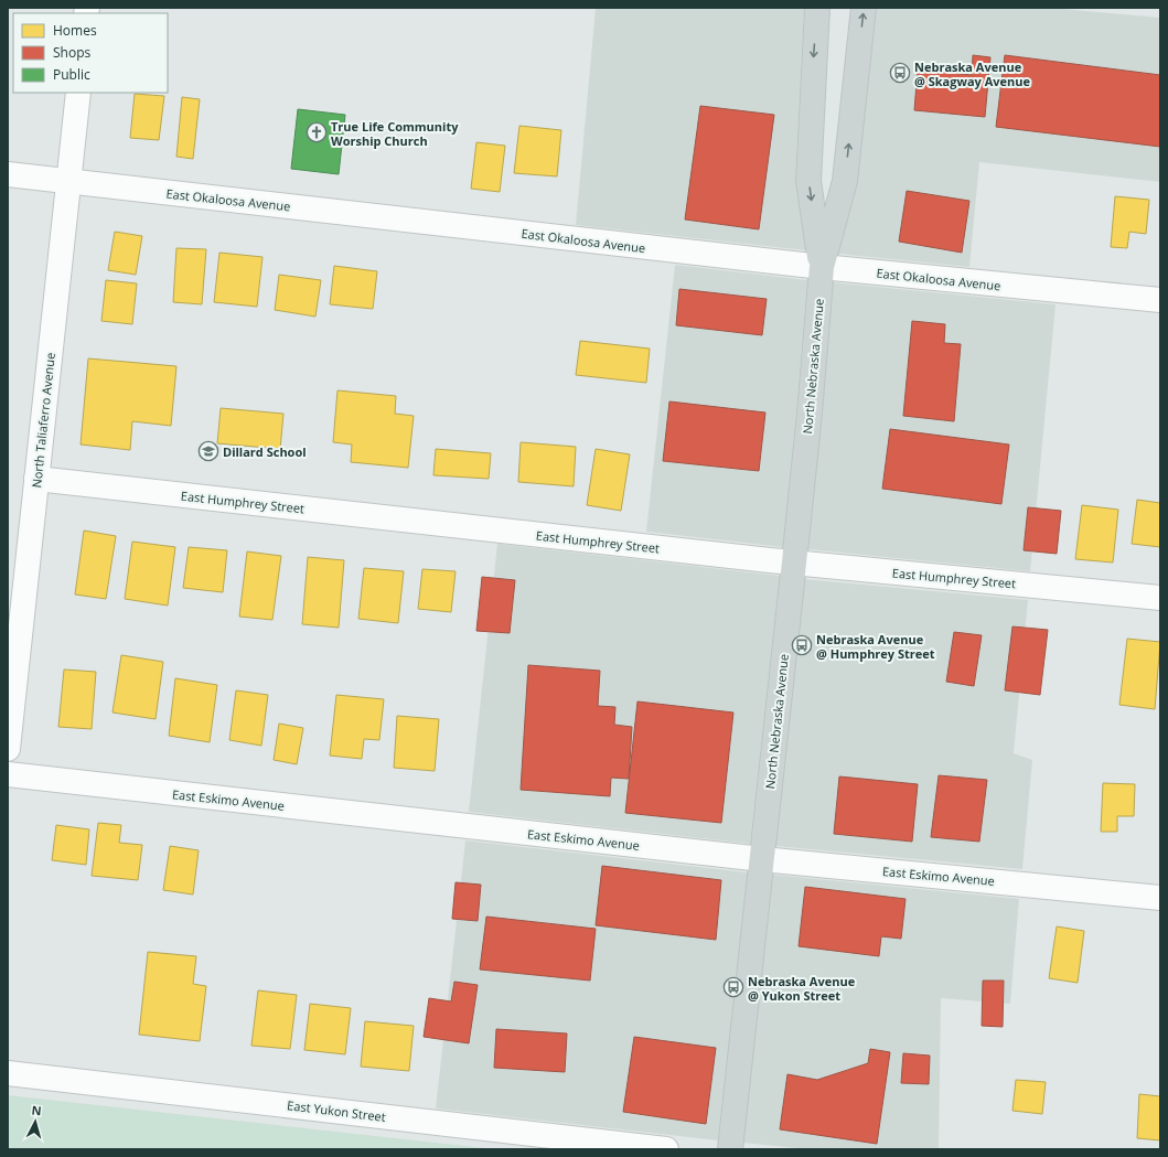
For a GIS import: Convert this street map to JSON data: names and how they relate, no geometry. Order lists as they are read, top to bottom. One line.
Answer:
{"streets":{"main road":["North Nebraska Avenue"],"street":["East Okaloosa Avenue","North Taliaferro Avenue","East Humphrey Street","East Eskimo Avenue","East Yukon Street"]},"crossings":[["East Okaloosa Avenue","North Nebraska Avenue"],["East Okaloosa Avenue","North Taliaferro Avenue"],["North Nebraska Avenue","East Humphrey Street"],["North Nebraska Avenue","East Eskimo Avenue"],["North Taliaferro Avenue","East Humphrey Street"]],"places":{"bus stop":["Nebraska Avenue @ Skagway Avenue","Nebraska Avenue @ Humphrey Street","Nebraska Avenue @ Yukon Street"],"church":["True Life Community Worship Church"],"school or university":["Dillard School"]},"legend":["Homes","Shops","Public"],"north":"top"}
